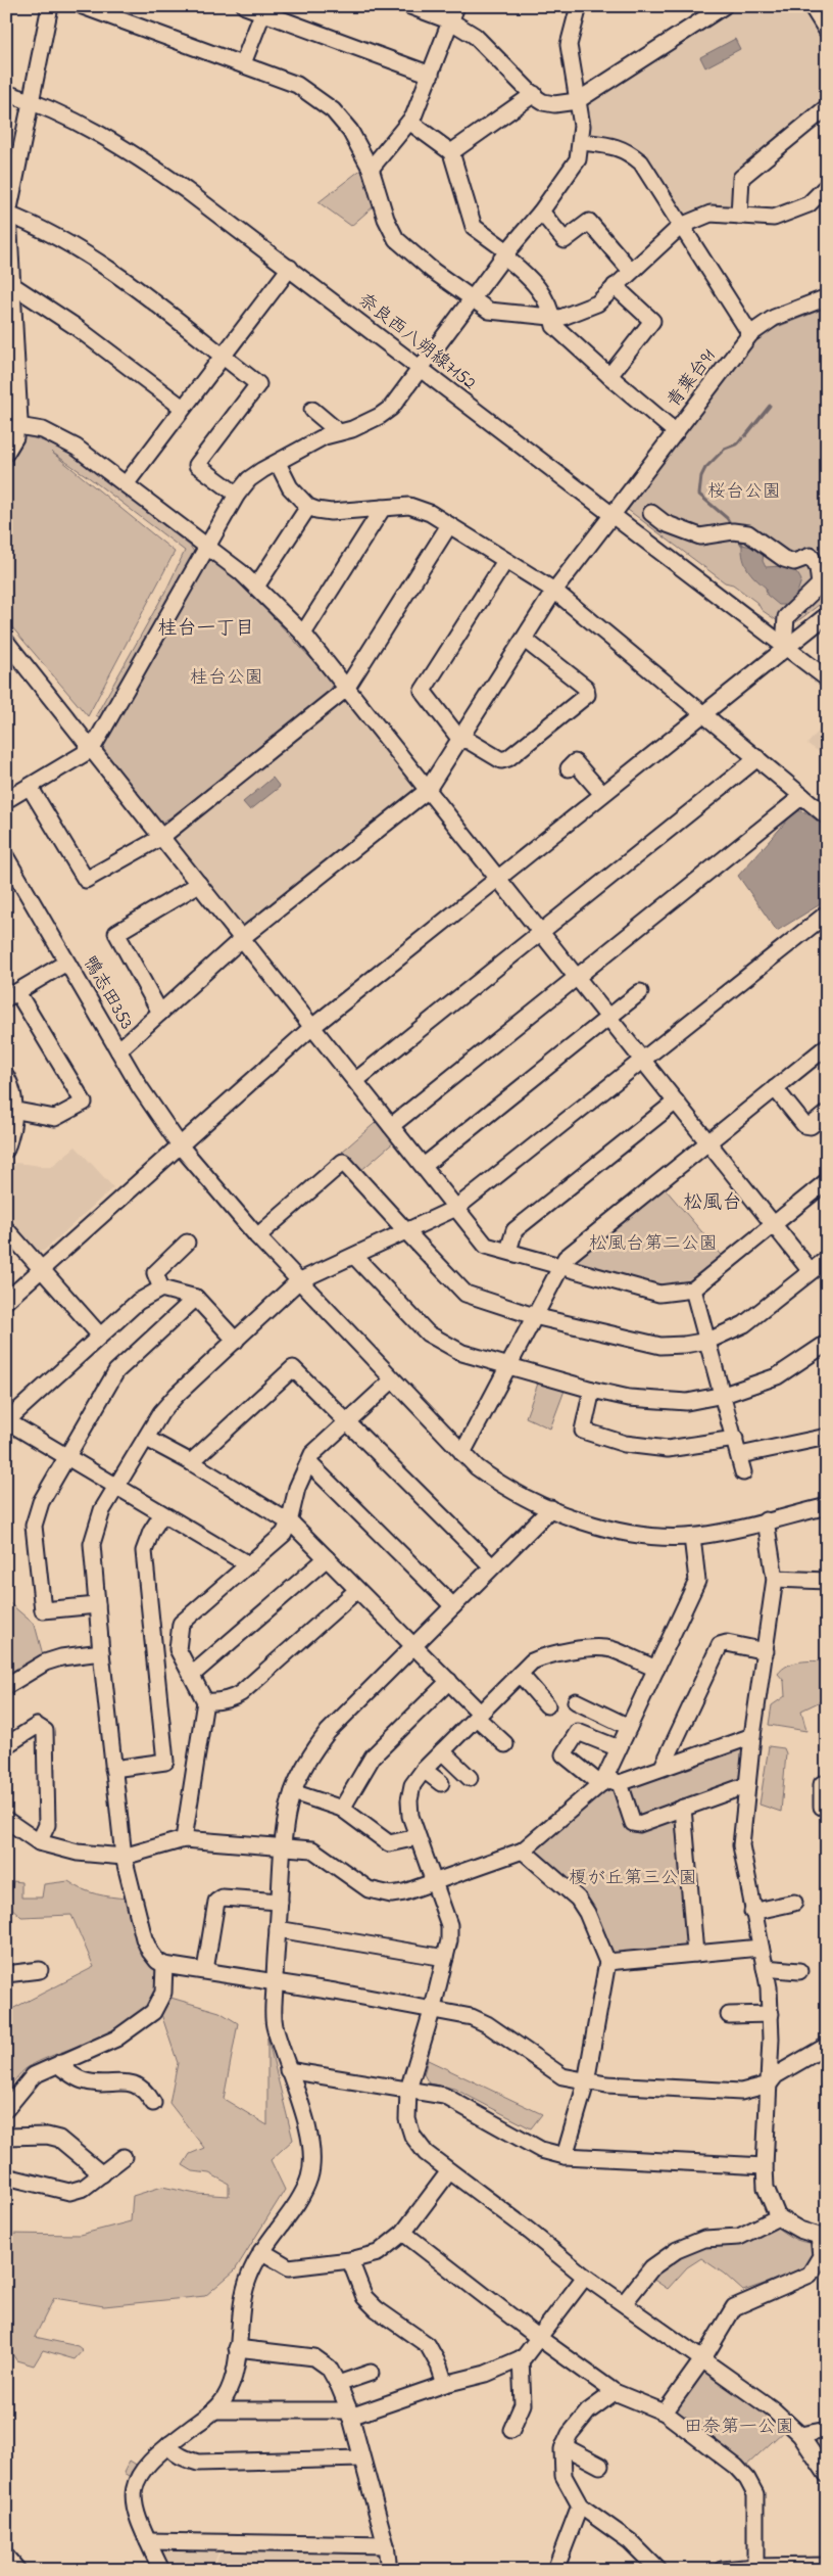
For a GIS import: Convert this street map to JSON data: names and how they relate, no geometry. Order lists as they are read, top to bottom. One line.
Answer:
{"streets":{"street":["奈良西八朔線7152","青葉台91","鴨志田353"]},"crossings":[["奈良西八朔線7152","青葉台91"],["青葉台91","鴨志田353"]],"districts":["桂台一丁目","松風台"],"parks":["桜台公園","桂台公園","松風台第二公園","榎が丘第三公園","田奈第一公園"]}
